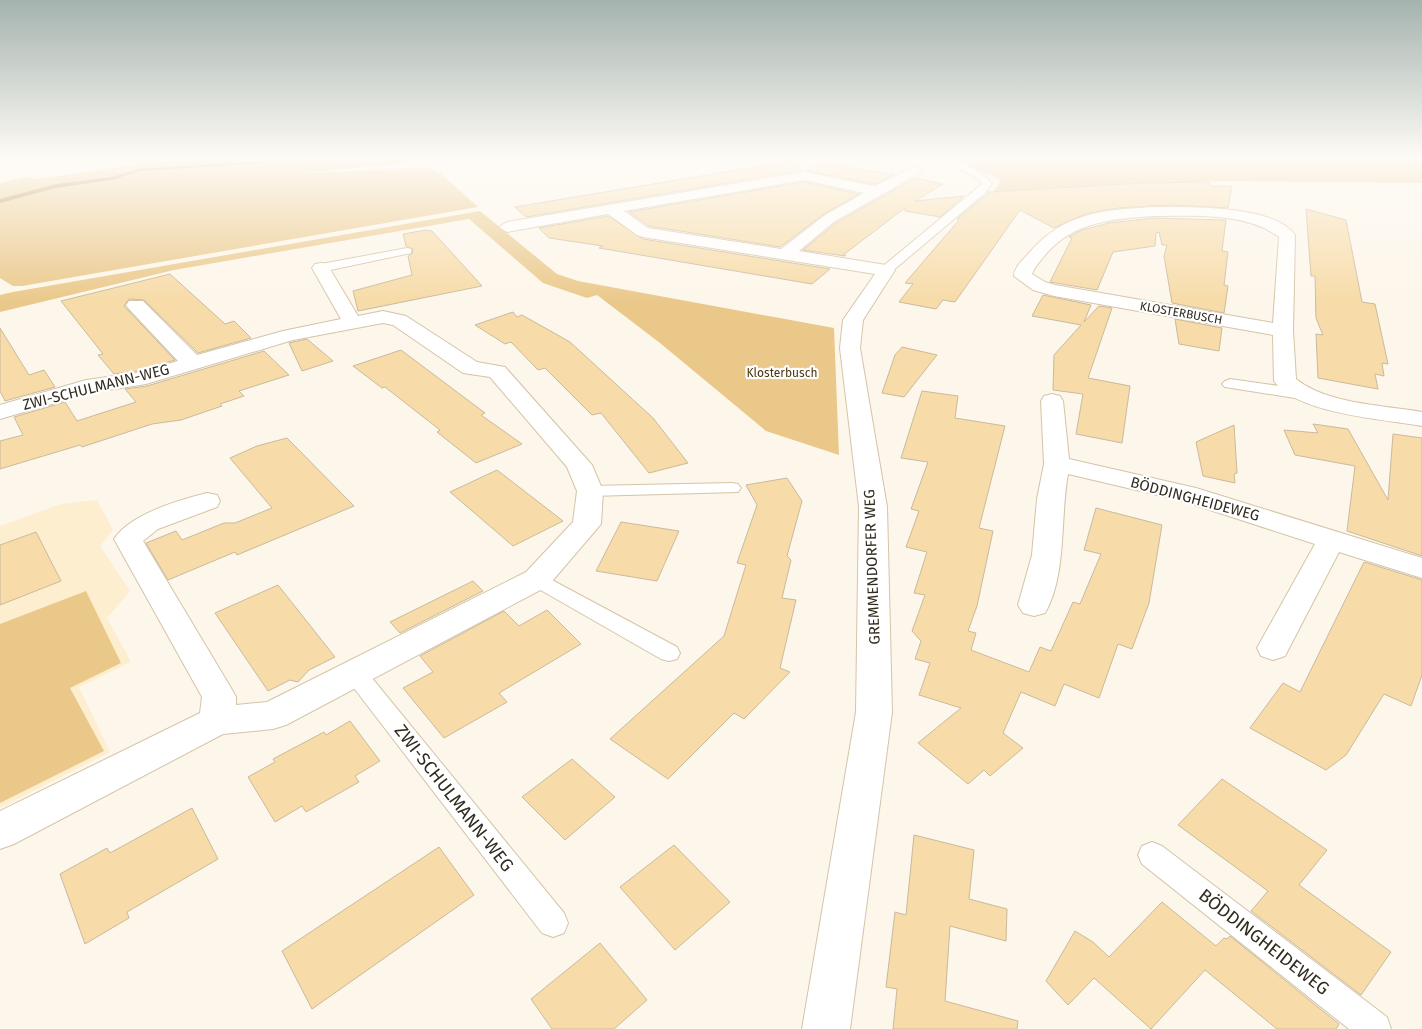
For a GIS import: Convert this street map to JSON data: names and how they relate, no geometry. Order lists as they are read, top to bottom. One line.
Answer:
{"streets":{"street":["KLOSTERBUSCH","ZWI-SCHULMANN-WEG","BÖDDINGHEIDEWEG","GREMMENDORFER WEG"]},"parks":["Klosterbusch"]}
